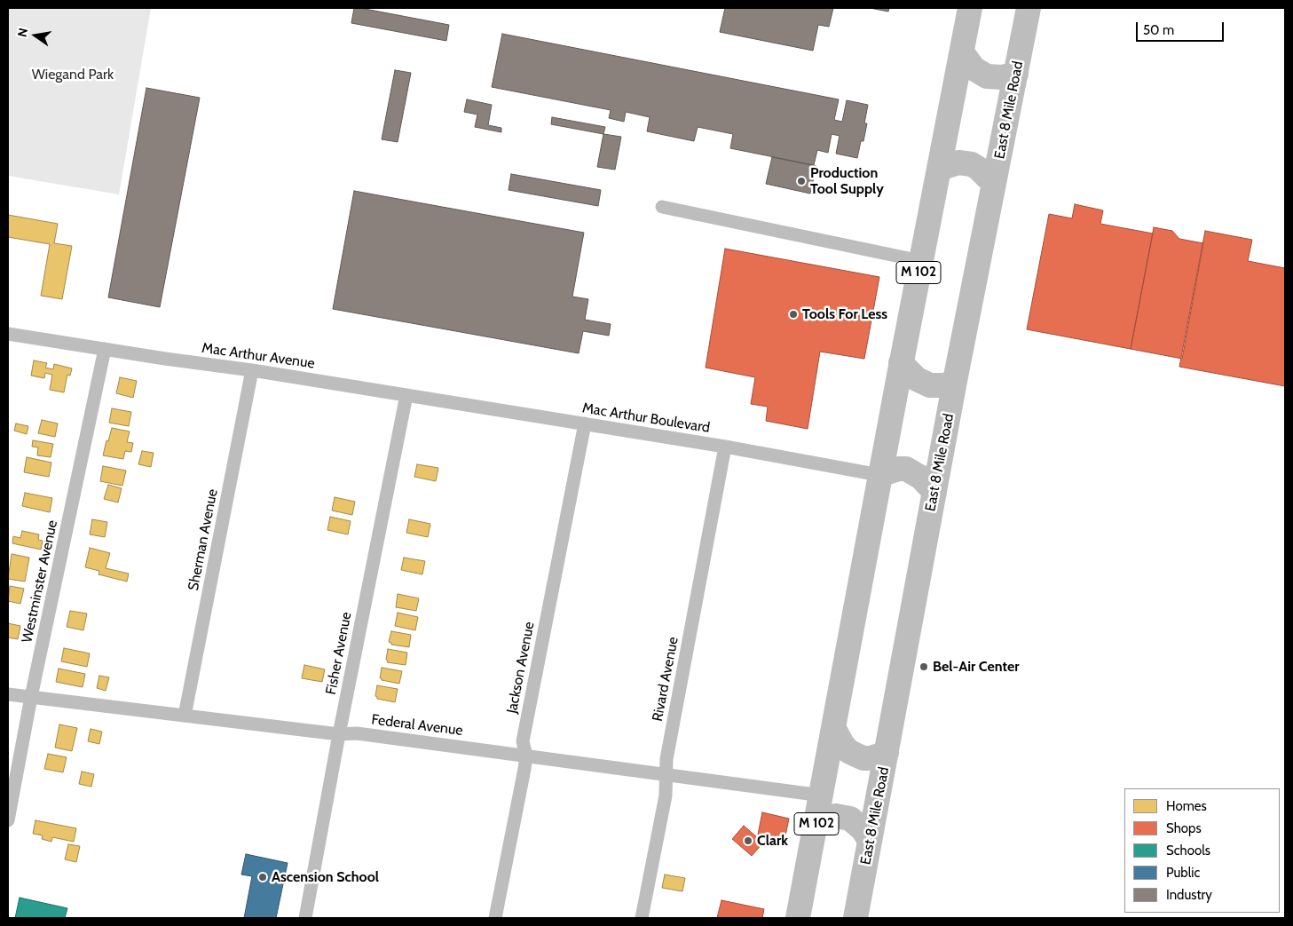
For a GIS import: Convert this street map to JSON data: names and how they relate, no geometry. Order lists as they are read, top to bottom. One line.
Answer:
{"streets":{"highway":["East 8 Mile Road","M 102"],"street":["Mac Arthur Avenue","Mac Arthur Boulevard","Sherman Avenue","Westminster Avenue","Fisher Avenue","Jackson Avenue","Rivard Avenue","Federal Avenue"]},"crossings":[["M 102","Mac Arthur Boulevard"],["M 102","Federal Avenue"],["Mac Arthur Avenue","Mac Arthur Boulevard"],["Mac Arthur Avenue","Sherman Avenue"],["Mac Arthur Avenue","Westminster Avenue"],["Mac Arthur Avenue","Fisher Avenue"],["Mac Arthur Boulevard","Fisher Avenue"],["Mac Arthur Boulevard","Jackson Avenue"],["Mac Arthur Boulevard","Rivard Avenue"],["Sherman Avenue","Federal Avenue"],["Westminster Avenue","Federal Avenue"],["Fisher Avenue","Federal Avenue"],["Jackson Avenue","Federal Avenue"],["Rivard Avenue","Federal Avenue"]],"parks":["Wiegand Park"],"places":["Production Tool Supply","Tools For Less","Bel-Air Center","Clark","Ascension School"],"legend":["Homes","Shops","Schools","Public","Industry"],"scale_bar":"50 m","north":"left"}
